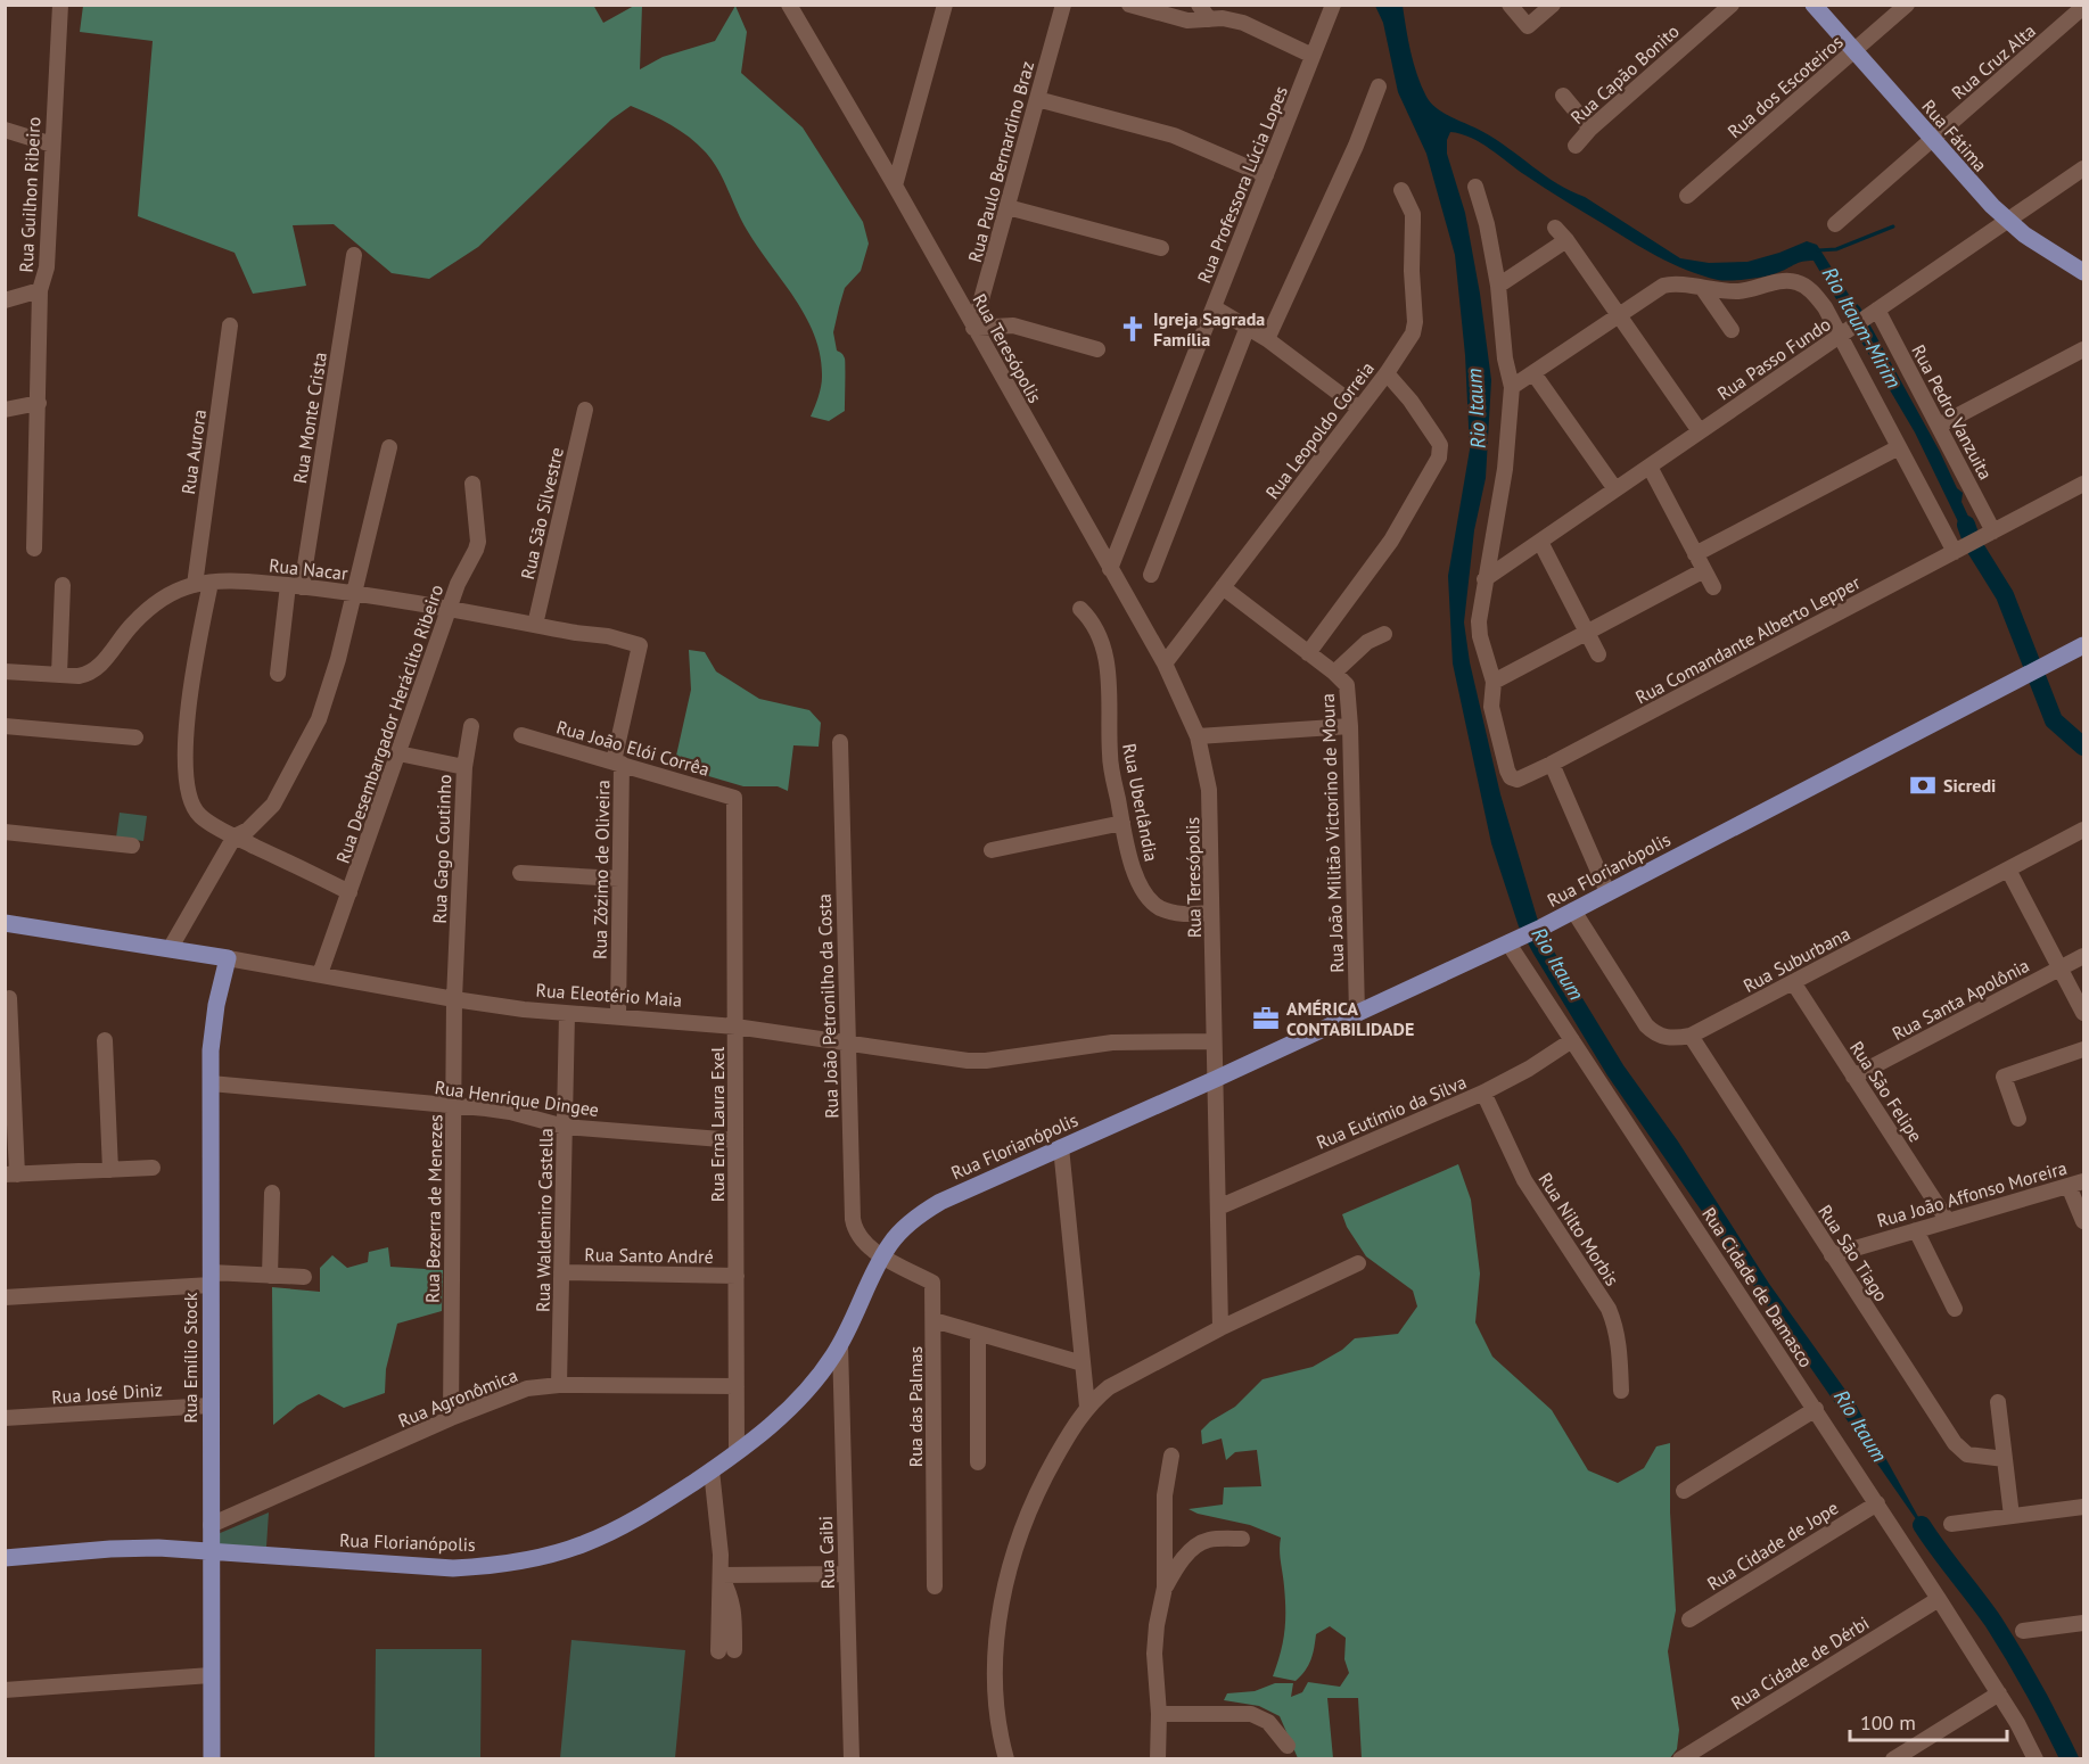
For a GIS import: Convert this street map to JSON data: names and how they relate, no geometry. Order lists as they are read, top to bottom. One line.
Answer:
{"streets":{"main road":["Rua Fátima","Rua Florianópolis","Rua Eleotério Maia","Rua Emílio Stock"],"street":["Rua Cruz Alta","Rua Capão Bonito","Rua dos Escoteiros","Rua Paulo Bernardino Braz","Rua Professora Lúcia Lopes","Rua Guilhon Ribeiro","Rua Teresópolis","Rua Passo Fundo","Rua Pedro Vanzuita","Rua Monte Crista","Rua Leopoldo Correia","Rua Aurora","Rua São Silvestre","Rua Nacar","Rua Comandante Alberto Lepper","Rua Desembargador Heráclito Ribeiro","Rua João Elói Corrêa","Rua Uberlândia","Rua João Militão Victorino de Moura","Rua Gago Coutinho","Rua Zózimo de Oliveira","Rua Suburbana","Rua Santa Apolônia","Rua João Petronilho da Costa","Rua São Felipe","Rua Henrique Dingee","Rua Eutímio da Silva","Rua Erna Laura Exel","Rua João Affonso Moreira","Rua Bezerra de Menezes","Rua Waldemiro Castella","Rua Nilto Morbis","Rua São Tiago","Rua Santo André","Rua Cidade de Damasco","Rua José Diniz","Rua Agronômica","Rua das Palmas","Rua Cidade de Jope","Rua Caibi","Rua Cidade de Dérbi"]},"crossings":[["Rua Cruz Alta","Rua Fátima"],["Rua dos Escoteiros","Rua Fátima"],["Rua Fátima","Rua Passo Fundo"],["Rua Paulo Bernardino Braz","Rua Teresópolis"],["Rua Professora Lúcia Lopes","Rua Teresópolis"],["Rua Teresópolis","Rua Leopoldo Correia"],["Rua Teresópolis","Rua Uberlândia"],["Rua Teresópolis","Rua Florianópolis"],["Rua Teresópolis","Rua Eleotério Maia"],["Rua Teresópolis","Rua Eutímio da Silva"],["Rua Passo Fundo","Rua Pedro Vanzuita"],["Rua Pedro Vanzuita","Rua Comandante Alberto Lepper"],["Rua Monte Crista","Rua Nacar"],["Rua Leopoldo Correia","Rua João Militão Victorino de Moura"],["Rua Aurora","Rua Nacar"],["Rua Aurora","Rua Desembargador Heráclito Ribeiro"],["Rua São Silvestre","Rua Nacar"],["Rua Nacar","Rua Desembargador Heráclito Ribeiro"],["Rua Nacar","Rua Zózimo de Oliveira"],["Rua Desembargador Heráclito Ribeiro","Rua Gago Coutinho"],["Rua Desembargador Heráclito Ribeiro","Rua Eleotério Maia"],["Rua João Elói Corrêa","Rua Zózimo de Oliveira"],["Rua João Elói Corrêa","Rua Erna Laura Exel"],["Rua João Militão Victorino de Moura","Rua Florianópolis"],["Rua Gago Coutinho","Rua Eleotério Maia"],["Rua Gago Coutinho","Rua Bezerra de Menezes"],["Rua Zózimo de Oliveira","Rua Eleotério Maia"],["Rua Florianópolis","Rua João Petronilho da Costa"],["Rua Florianópolis","Rua Erna Laura Exel"],["Rua Florianópolis","Rua Cidade de Damasco"],["Rua Florianópolis","Rua Emílio Stock"],["Rua Florianópolis","Rua das Palmas"],["Rua Florianópolis","Rua Caibi"],["Rua Suburbana","Rua São Felipe"],["Rua Suburbana","Rua São Tiago"],["Rua Eleotério Maia","Rua João Petronilho da Costa"],["Rua Eleotério Maia","Rua Erna Laura Exel"],["Rua Eleotério Maia","Rua Bezerra de Menezes"],["Rua Eleotério Maia","Rua Waldemiro Castella"],["Rua Eleotério Maia","Rua Emílio Stock"],["Rua Santa Apolônia","Rua São Felipe"],["Rua João Petronilho da Costa","Rua das Palmas"],["Rua São Felipe","Rua João Affonso Moreira"],["Rua Henrique Dingee","Rua Erna Laura Exel"],["Rua Henrique Dingee","Rua Bezerra de Menezes"],["Rua Henrique Dingee","Rua Waldemiro Castella"],["Rua Henrique Dingee","Rua Emílio Stock"],["Rua Eutímio da Silva","Rua Nilto Morbis"],["Rua Eutímio da Silva","Rua Cidade de Damasco"],["Rua Erna Laura Exel","Rua Santo André"],["Rua Erna Laura Exel","Rua Agronômica"],["Rua João Affonso Moreira","Rua São Tiago"],["Rua Bezerra de Menezes","Rua Agronômica"],["Rua Waldemiro Castella","Rua Santo André"],["Rua Waldemiro Castella","Rua Agronômica"],["Rua Cidade de Damasco","Rua Cidade de Jope"],["Rua Cidade de Damasco","Rua Cidade de Dérbi"],["Rua Emílio Stock","Rua José Diniz"],["Rua Emílio Stock","Rua Agronômica"]],"water":["Rio Itaum-Mirim","Rio Itaum"],"places":{"church":["Igreja Sagrada Família"],"bank":["Sicredi"],"office":["AMÉRICA CONTABILIDADE"]},"scale_bar":"100 m"}
